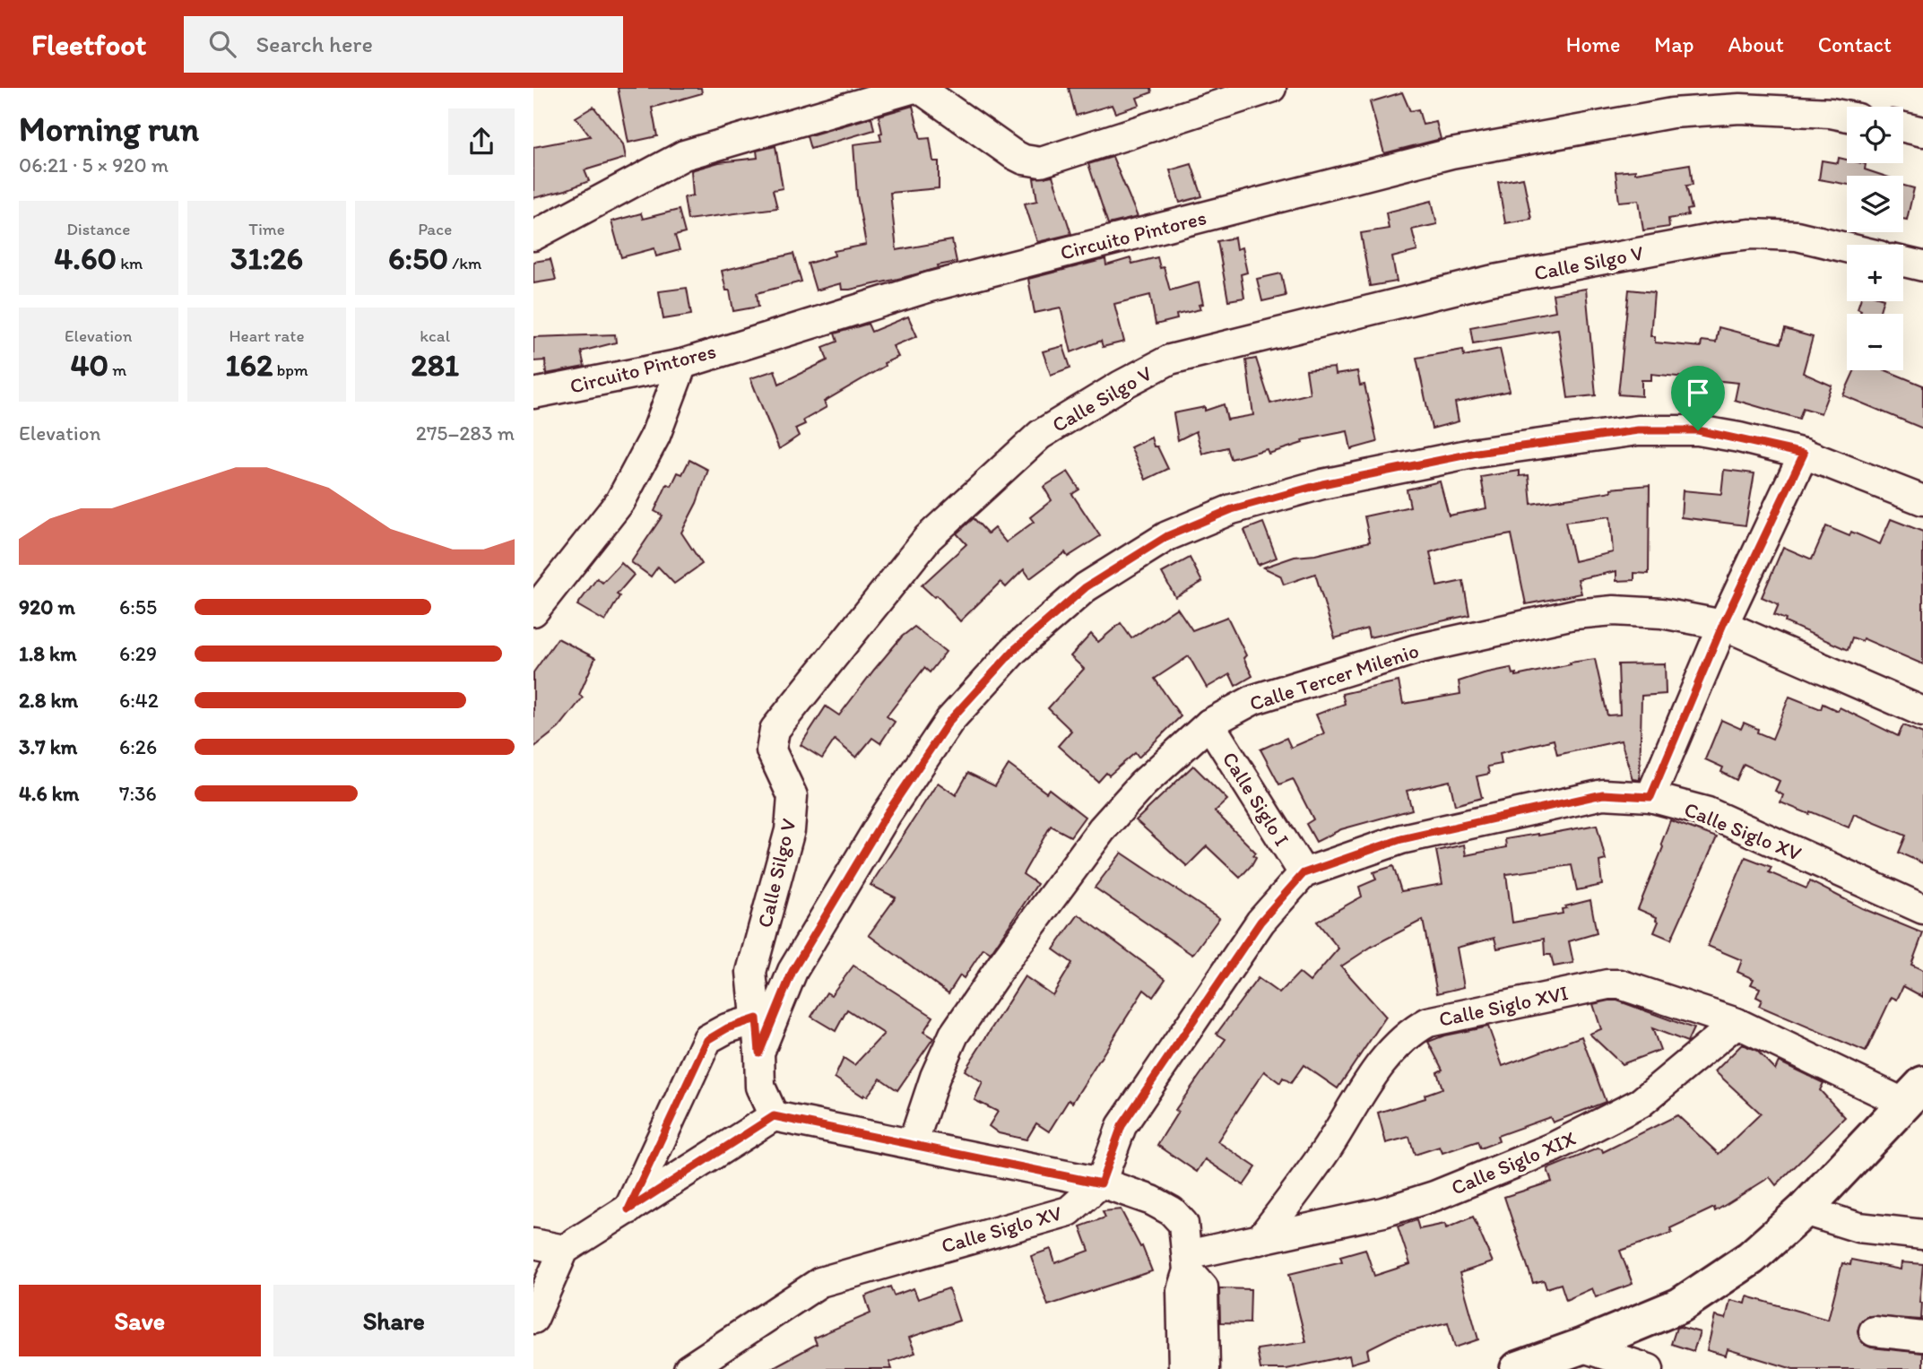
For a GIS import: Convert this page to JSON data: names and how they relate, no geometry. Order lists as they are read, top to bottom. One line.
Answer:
{"streets":{"street":["Circuito Pintores","Calle Silgo V","Calle Tercer Milenio","Calle Siglo I","Calle Siglo XV","Calle Siglo XVI","Calle Siglo XIX"]},"crossings":[["Calle Tercer Milenio","Calle Siglo I"],["Calle Siglo I","Calle Siglo XV"],["Calle Siglo XVI","Calle Siglo XIX"]],"page":{"header":"Fleetfoot","search":"Search here","nav":["Home","Map","About","Contact"],"heading":["Morning run","06:21 · 5 × 920 m"],"map_buttons":["+","−"],"stats":[["Distance","4.60 km"],["Time","31:26"],["Pace","6:50 /km"],["Elevation","40 m"],["Heart rate","162 bpm"],["kcal","281"]],"chart":["Elevation","275–283 m"],"list":[{"name":"920 m","note":"6:55"},{"name":"1.8 km","note":"6:29"},{"name":"2.8 km","note":"6:42"},{"name":"3.7 km","note":"6:26"},{"name":"4.6 km","note":"7:36"}],"buttons":["Save","Share"]}}
